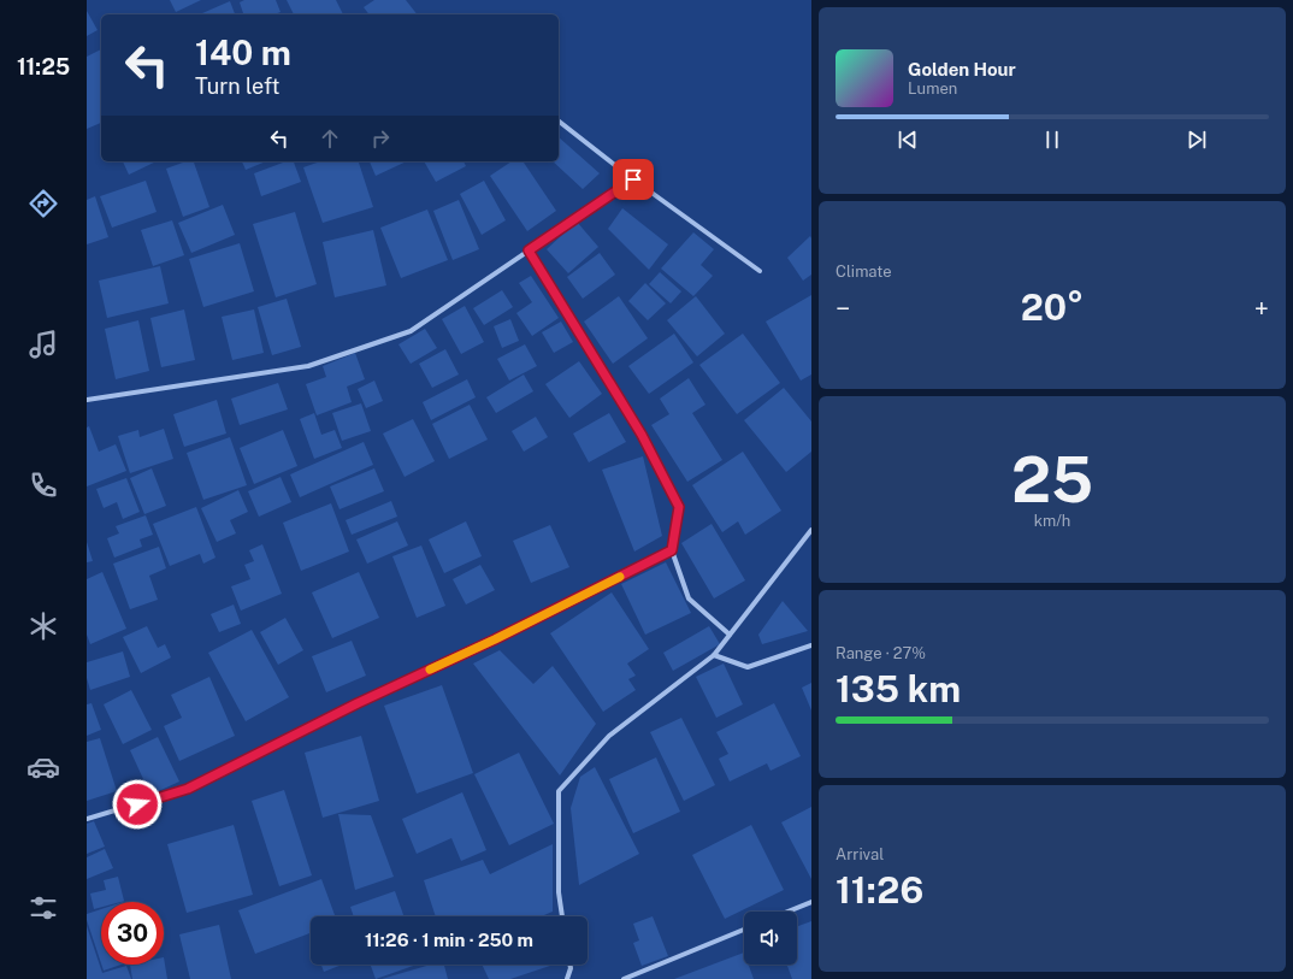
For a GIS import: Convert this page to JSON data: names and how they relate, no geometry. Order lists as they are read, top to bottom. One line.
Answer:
{"page":{"tabs":"11:25","turn":["140 m","Turn left"],"song":["Golden Hour","Lumen"],"tile":["Climate",["25","km/h"],["Range · 27%","135 km"],["Arrival","11:26"]],"heat":["−","20°","+"],"limit":"30","trip":"11:26 · 1 min · 250 m"}}
